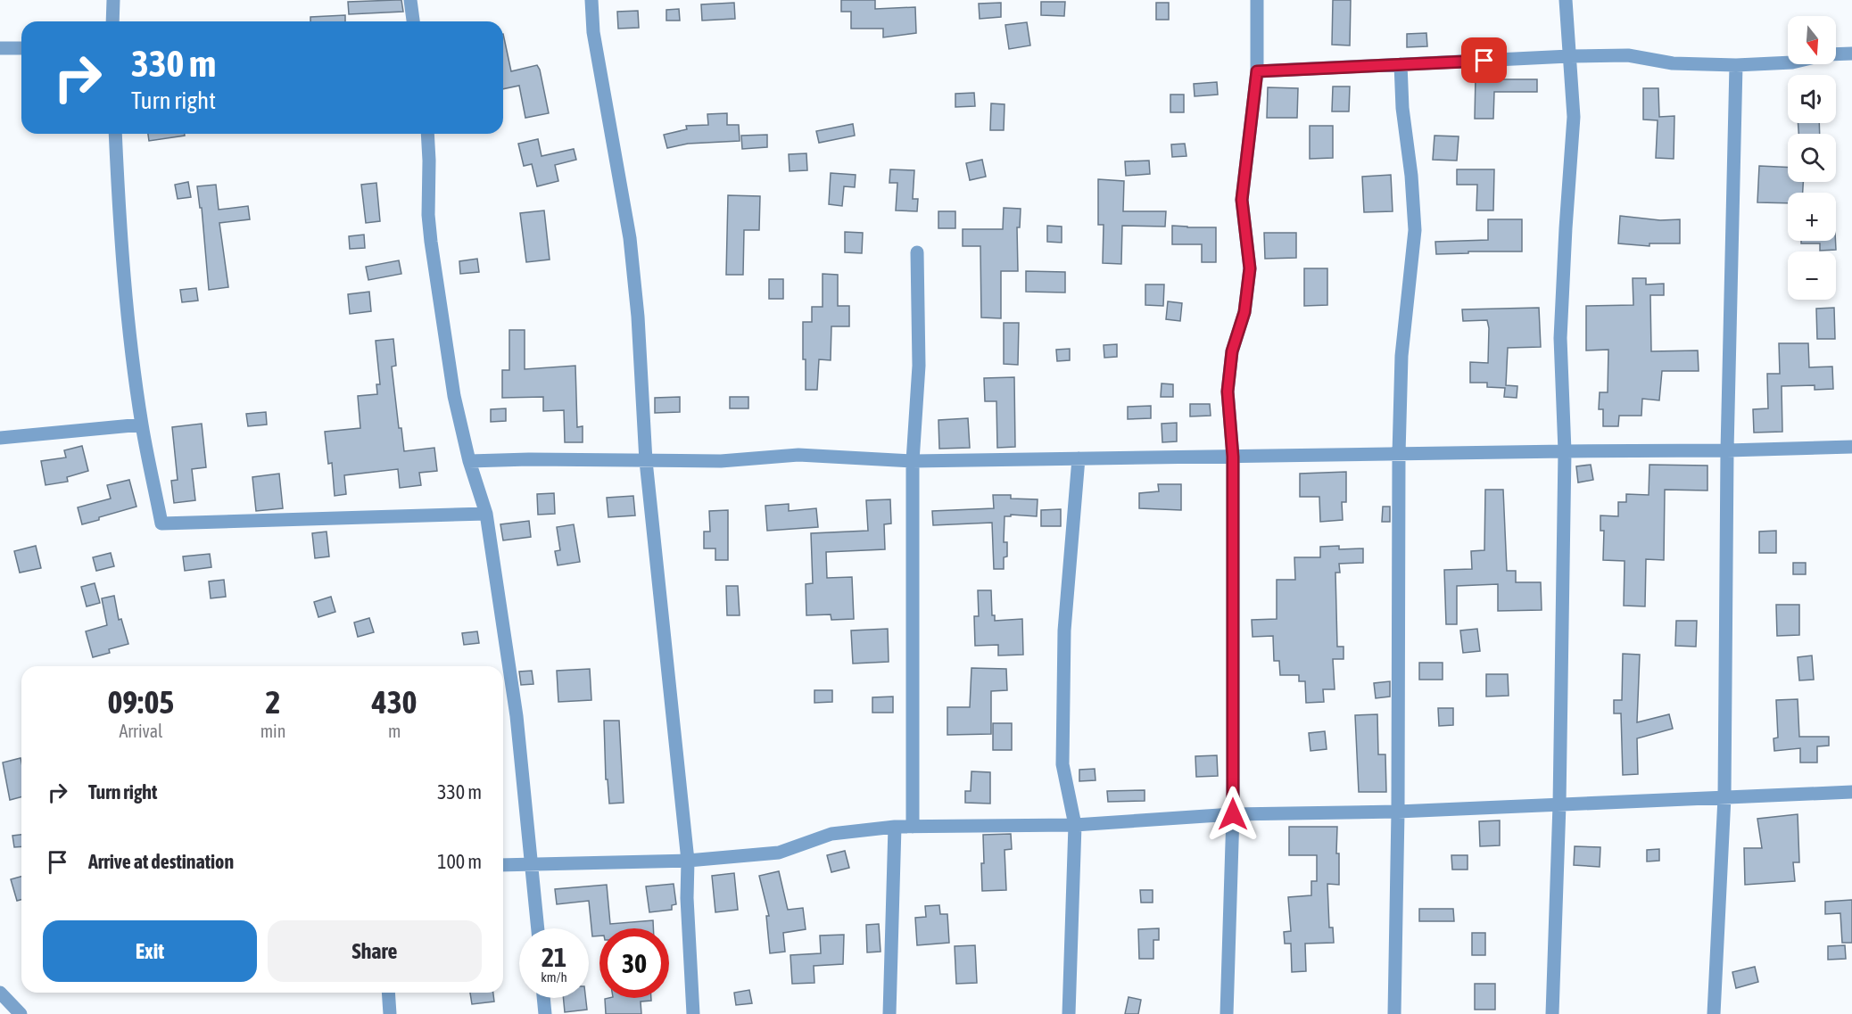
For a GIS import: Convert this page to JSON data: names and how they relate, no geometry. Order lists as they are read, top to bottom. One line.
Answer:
{"north":"bottom","page":{"map_buttons":["+","−"],"turn":["330 m","Turn right"],"eta":["09:05","Arrival","2","min","430","m"],"list":[{"name":"Turn right","value":"330 m"},{"name":"Arrive at destination","value":"100 m"}],"buttons":["Exit","Share"],"speed":"21 km/h","limit":"30"}}
